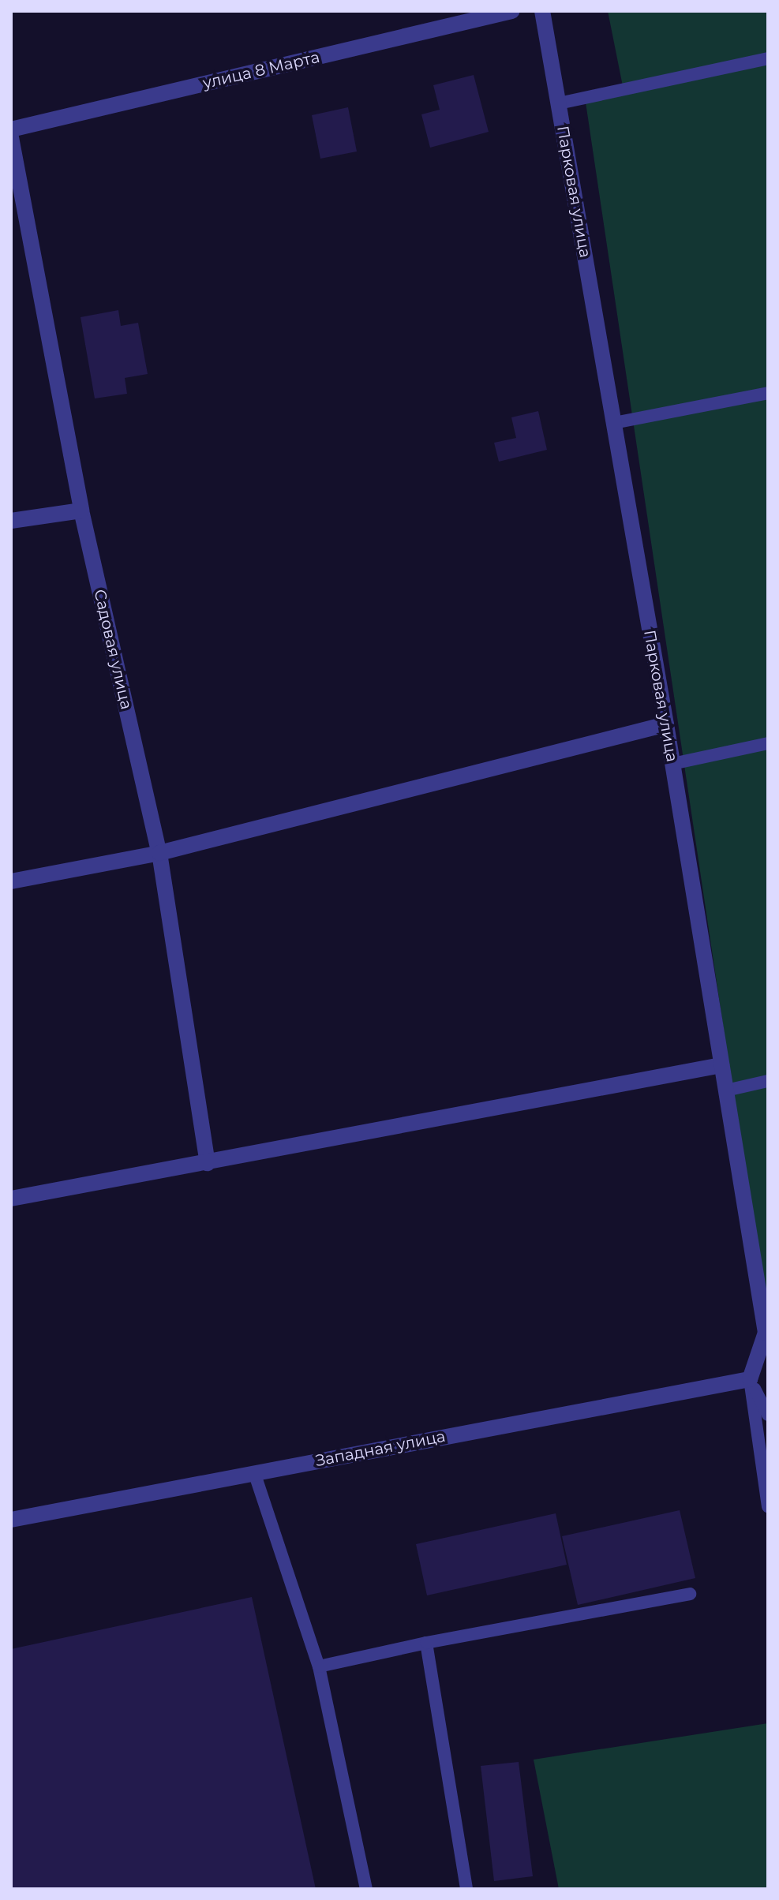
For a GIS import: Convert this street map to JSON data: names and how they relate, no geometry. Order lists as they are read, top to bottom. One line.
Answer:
{"streets":{"street":["улица 8 Марта","Парковая улица","Садовая улица","Западная улица"]},"crossings":[["Парковая улица","Западная улица"]]}
